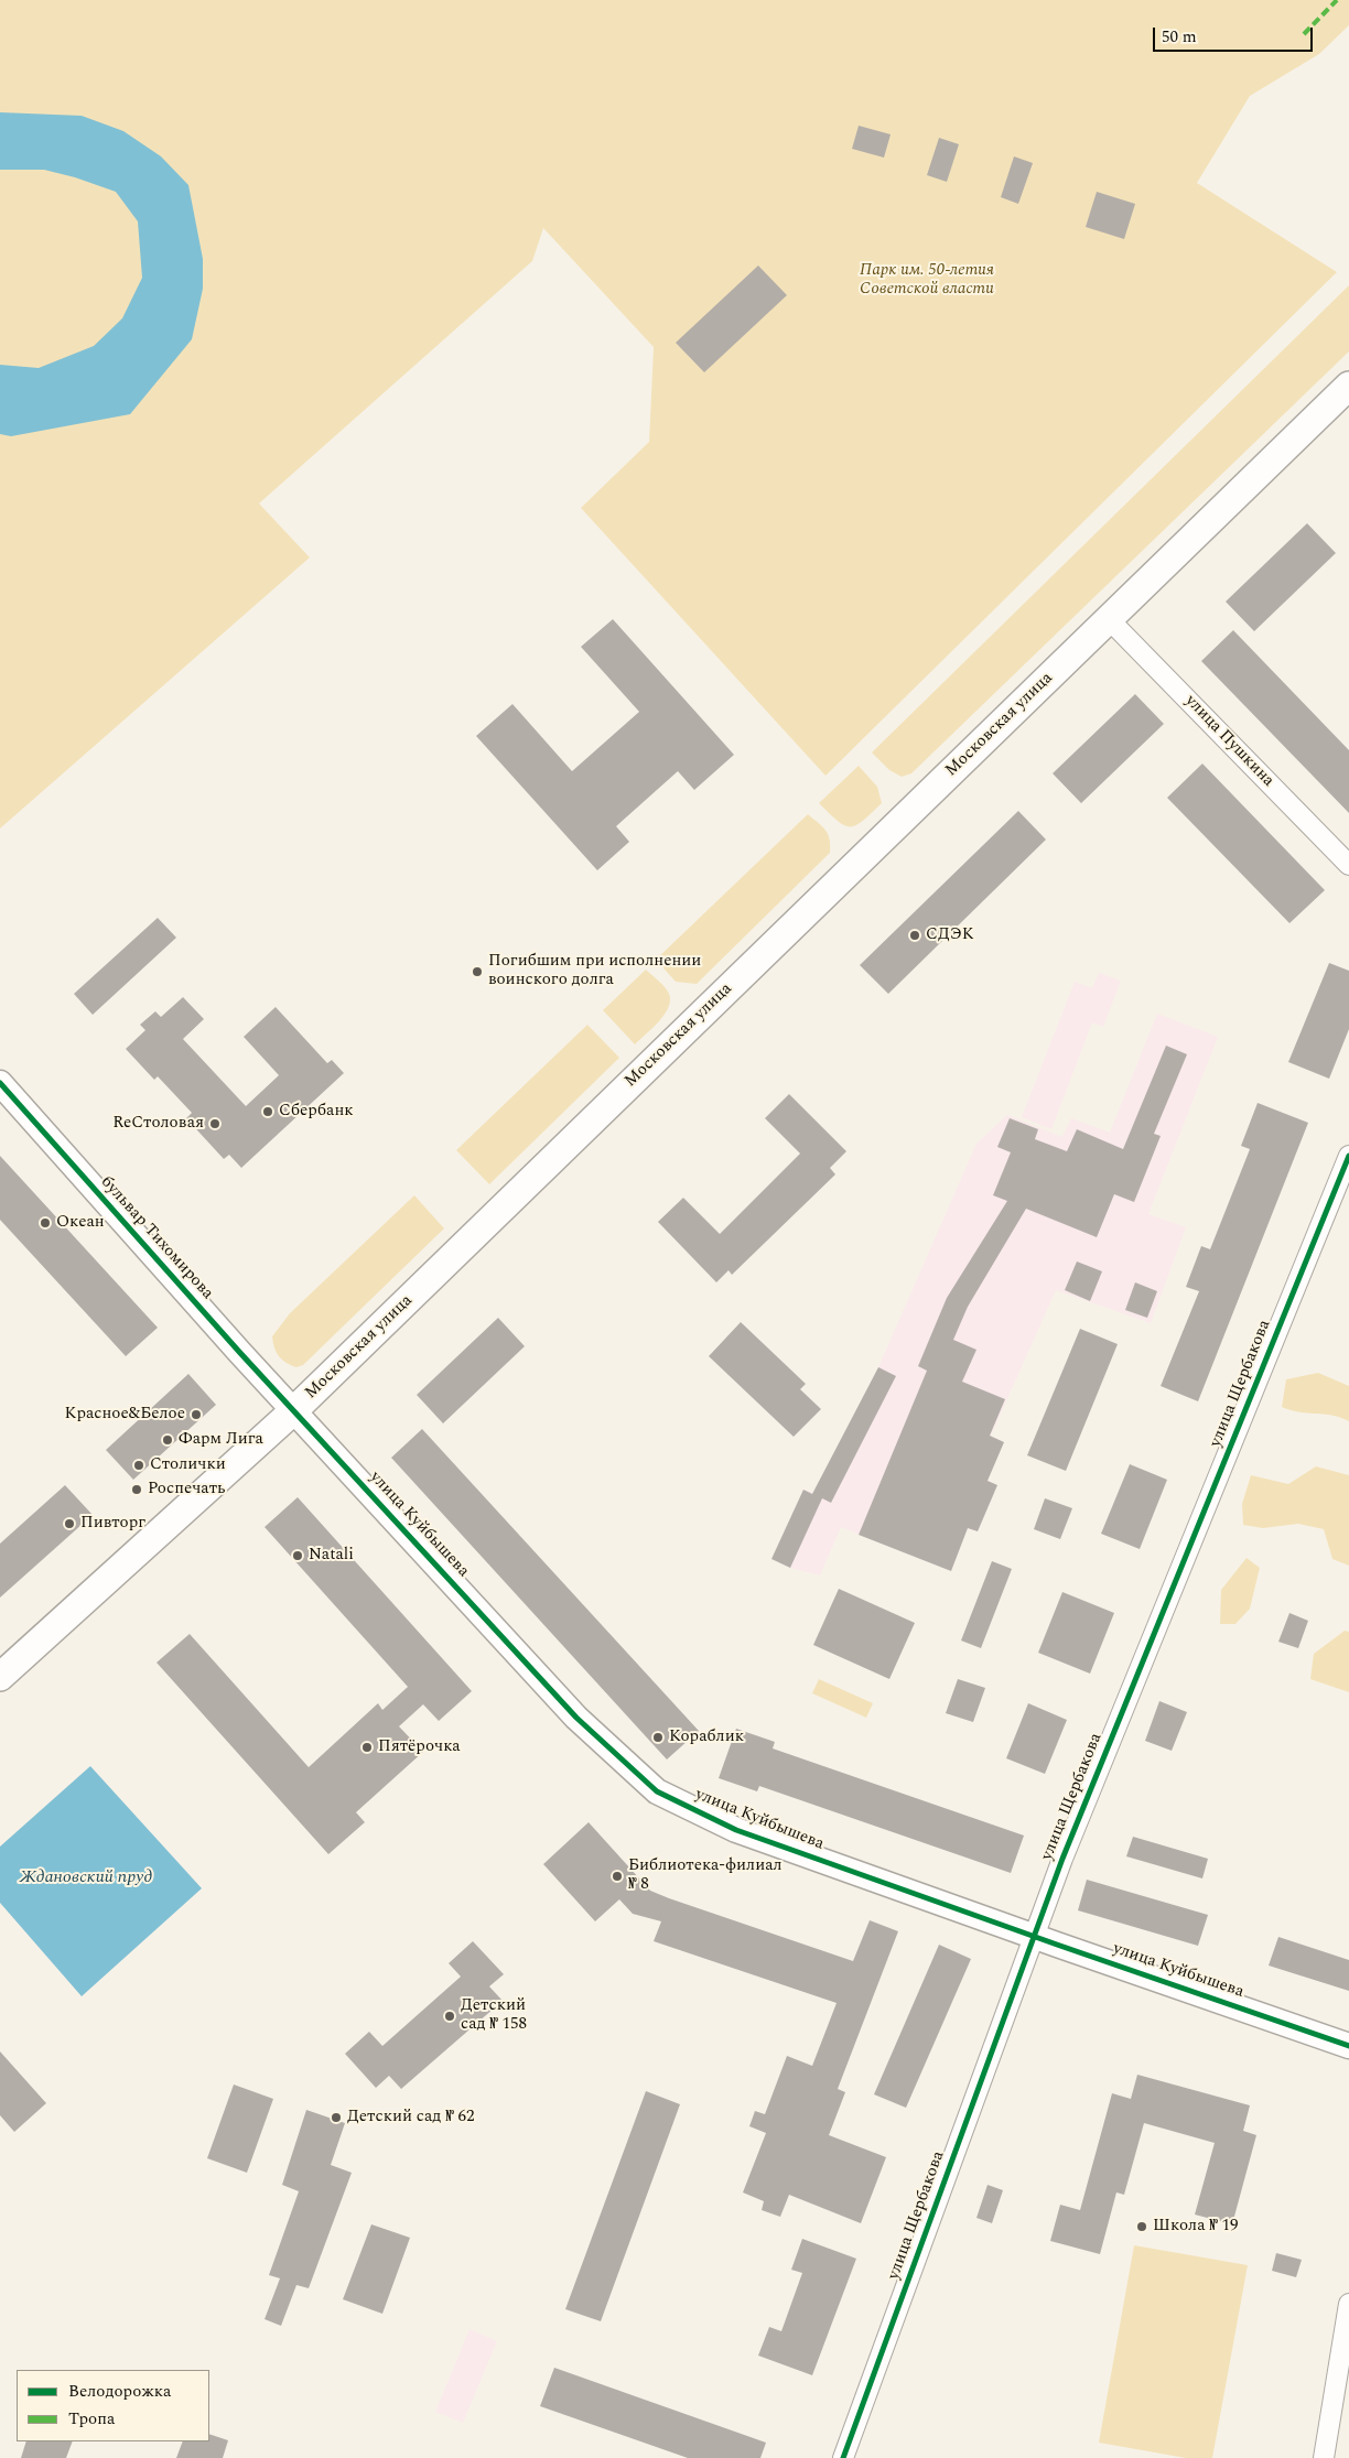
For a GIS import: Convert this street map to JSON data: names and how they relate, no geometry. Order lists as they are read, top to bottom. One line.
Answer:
{"streets":{"main road":["Московская улица"],"street":["улица Пушкина","бульвар Тихомирова","улица Щербакова","улица Куйбышева"]},"crossings":[["Московская улица","улица Пушкина"],["Московская улица","бульвар Тихомирова"],["Московская улица","улица Куйбышева"],["бульвар Тихомирова","улица Куйбышева"],["улица Щербакова","улица Куйбышева"]],"water":["Ждановский пруд"],"parks":["Парк им. 50-летия Советской власти"],"places":["СДЭК","Погибшим при исполнении воинского долга","Сбербанк","ReСтоловая","Океан","Красное&Белое","Фарм Лига","Столички","Роспечать","Пивторг","Natali","Кораблик","Пятёрочка","Библиотека-филиал № 8","Детский сад № 158","Детский сад № 62","Школа № 19"],"legend":["Велодорожка","Тропа"],"scale_bar":"50 m"}
